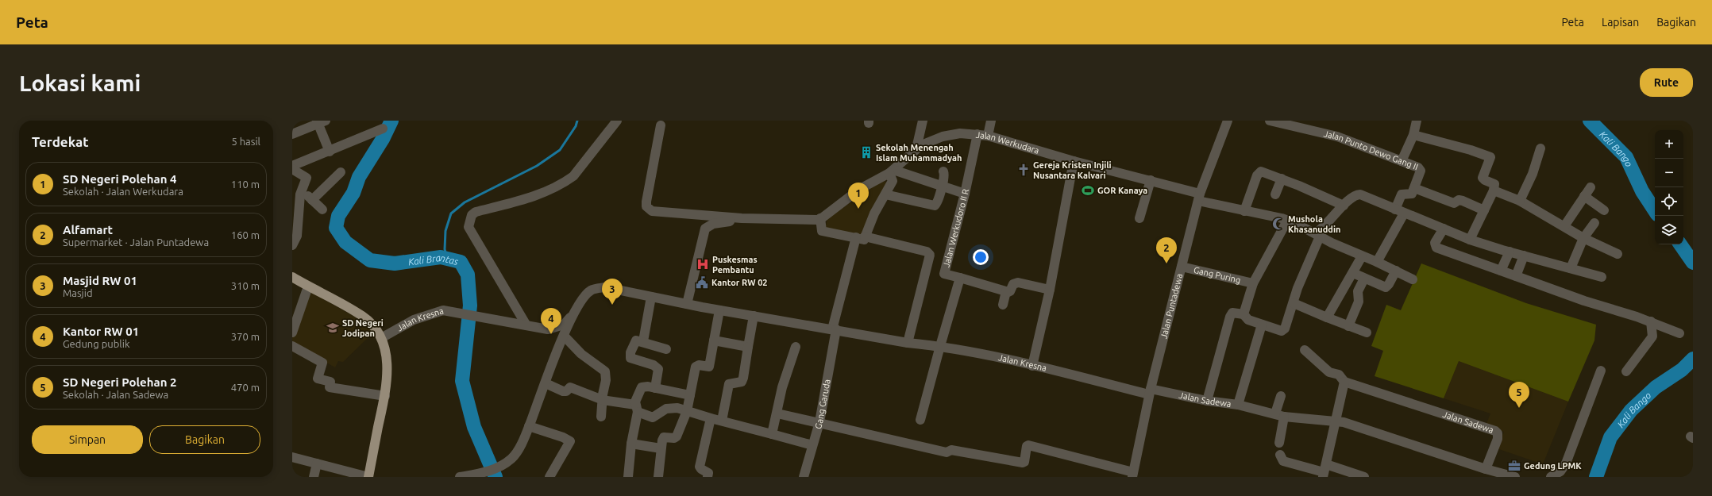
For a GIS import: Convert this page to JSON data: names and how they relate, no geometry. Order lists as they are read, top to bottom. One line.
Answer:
{"streets":{"street":["Jalan Werkudara","Jalan Punto Dewo Gang II","Jalan Werkudoro II R","Gang Puring","Jalan Puntadewa","Jalan Kresna","Jalan Sadewa","Gang Garuda"]},"crossings":[["Jalan Werkudara","Jalan Werkudoro II R"],["Jalan Werkudara","Jalan Puntadewa"],["Jalan Werkudara","Gang Garuda"],["Gang Puring","Jalan Puntadewa"],["Jalan Puntadewa","Jalan Kresna"],["Jalan Puntadewa","Jalan Sadewa"],["Jalan Kresna","Jalan Sadewa"],["Jalan Kresna","Gang Garuda"]],"water":["Kali Bango","Kali Brantas"],"places":{"building":["Sekolah Menengah Islam Muhammadyah"],"church":["Gereja Kristen Injili Nusantara Kalvari"],"sports":["GOR Kanaya"],"mosque":["Mushola Khasanuddin"],"hospital":["Puskesmas Pembantu"],"public building":["Kantor RW 02"],"school or university":["SD Negeri Jodipan"],"office":["Gedung LPMK"]},"page":{"header":"Peta","nav":["Peta","Lapisan","Bagikan"],"buttons":["Rute",["Simpan","Bagikan"]],"title":"Lokasi kami","heading":["Terdekat","5 hasil"],"map_buttons":["+","−"],"list":[{"mark":"1","name":"SD Negeri Polehan 4","note":"Sekolah · Jalan Werkudara","value":"110 m"},{"mark":"2","name":"Alfamart","note":"Supermarket · Jalan Puntadewa","value":"160 m"},{"mark":"3","name":"Masjid RW 01","note":"Masjid","value":"310 m"},{"mark":"4","name":"Kantor RW 01","note":"Gedung publik","value":"370 m"},{"mark":"5","name":"SD Negeri Polehan 2","note":"Sekolah · Jalan Sadewa","value":"470 m"}],"pins":["1","2","3","4","5"]}}
